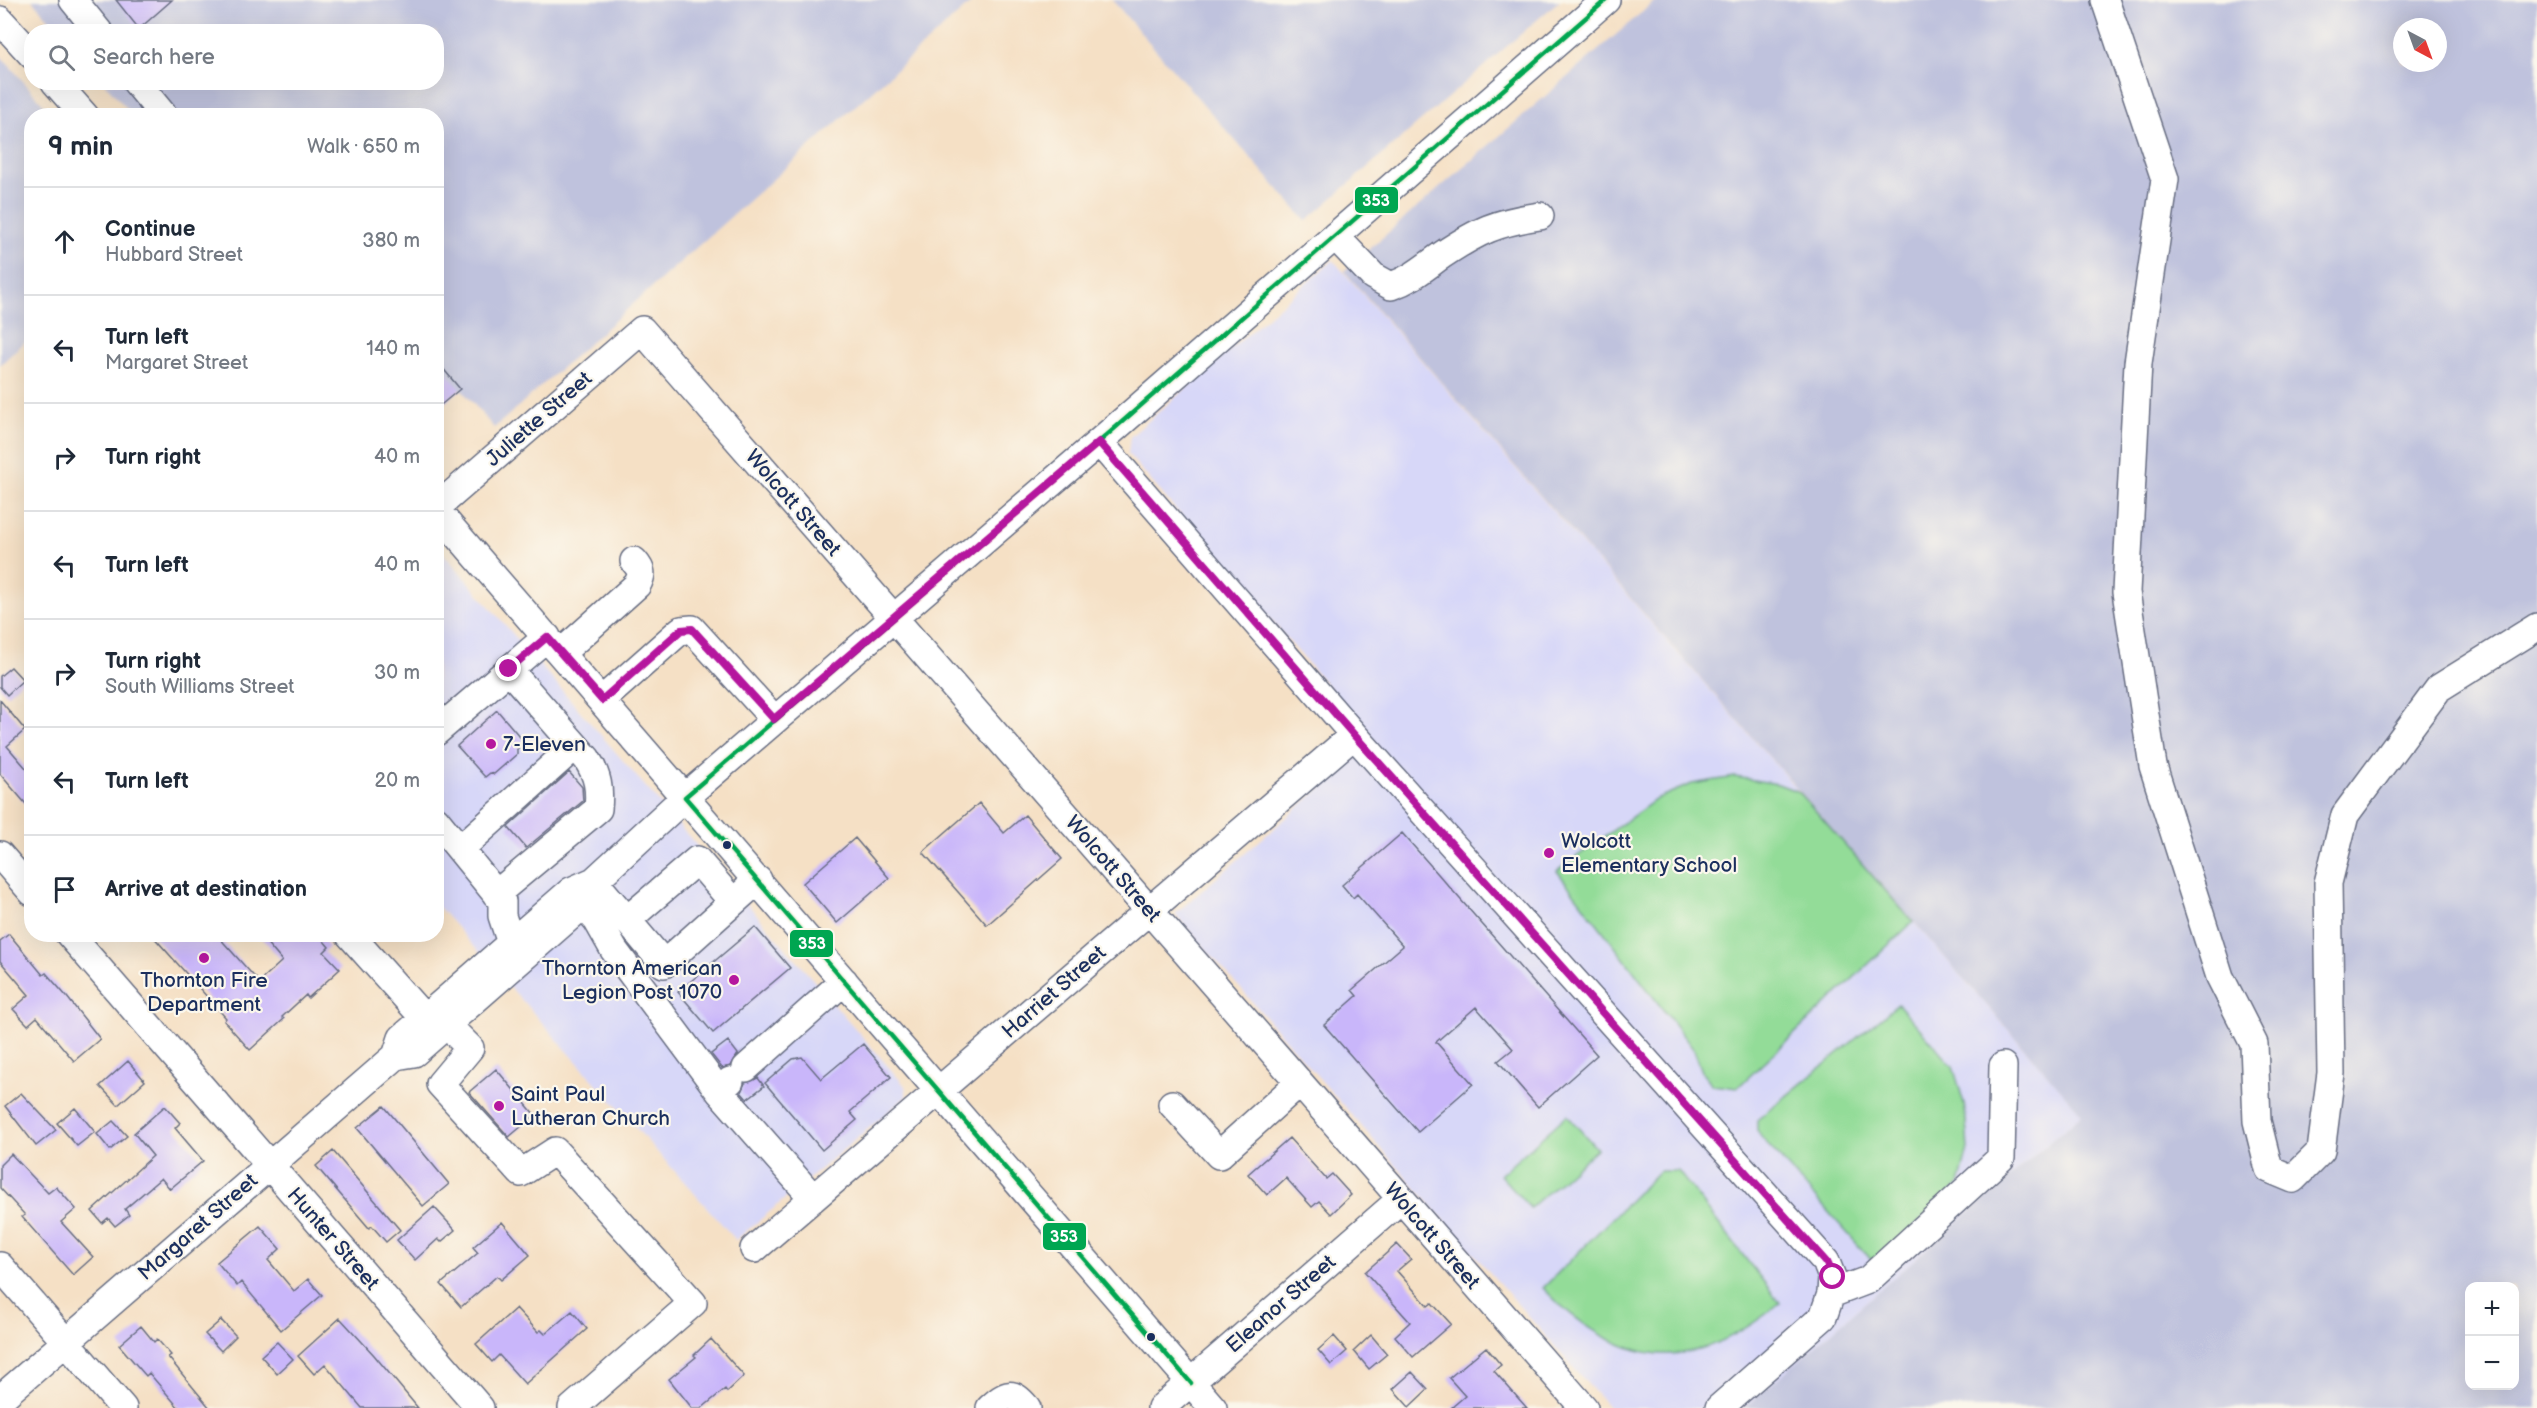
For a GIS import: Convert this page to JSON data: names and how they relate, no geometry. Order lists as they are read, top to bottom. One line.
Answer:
{"streets":{"street":["Juliette Street","Wolcott Street","Harriet Street","Margaret Street","Hunter Street","Eleanor Street"]},"crossings":[["Juliette Street","Wolcott Street"],["Wolcott Street","Harriet Street"],["Wolcott Street","Margaret Street"],["Wolcott Street","Eleanor Street"],["Margaret Street","Hunter Street"]],"places":["7-Eleven","Wolcott Elementary School","Thornton Fire Department","Thornton American Legion Post 1070","Saint Paul Lutheran Church"],"lines":["transit line 353"],"north":"bottom right","page":{"search":"Search here","heading":["9 min","Walk · 650 m"],"list":[["Continue","Hubbard Street","380 m"],["Turn left","Margaret Street","140 m"],["Turn right","40 m"],["Turn left","40 m"],["Turn right","South Williams Street","30 m"],["Turn left","20 m"],"Arrive at destination"],"map_buttons":["+","−"]}}
